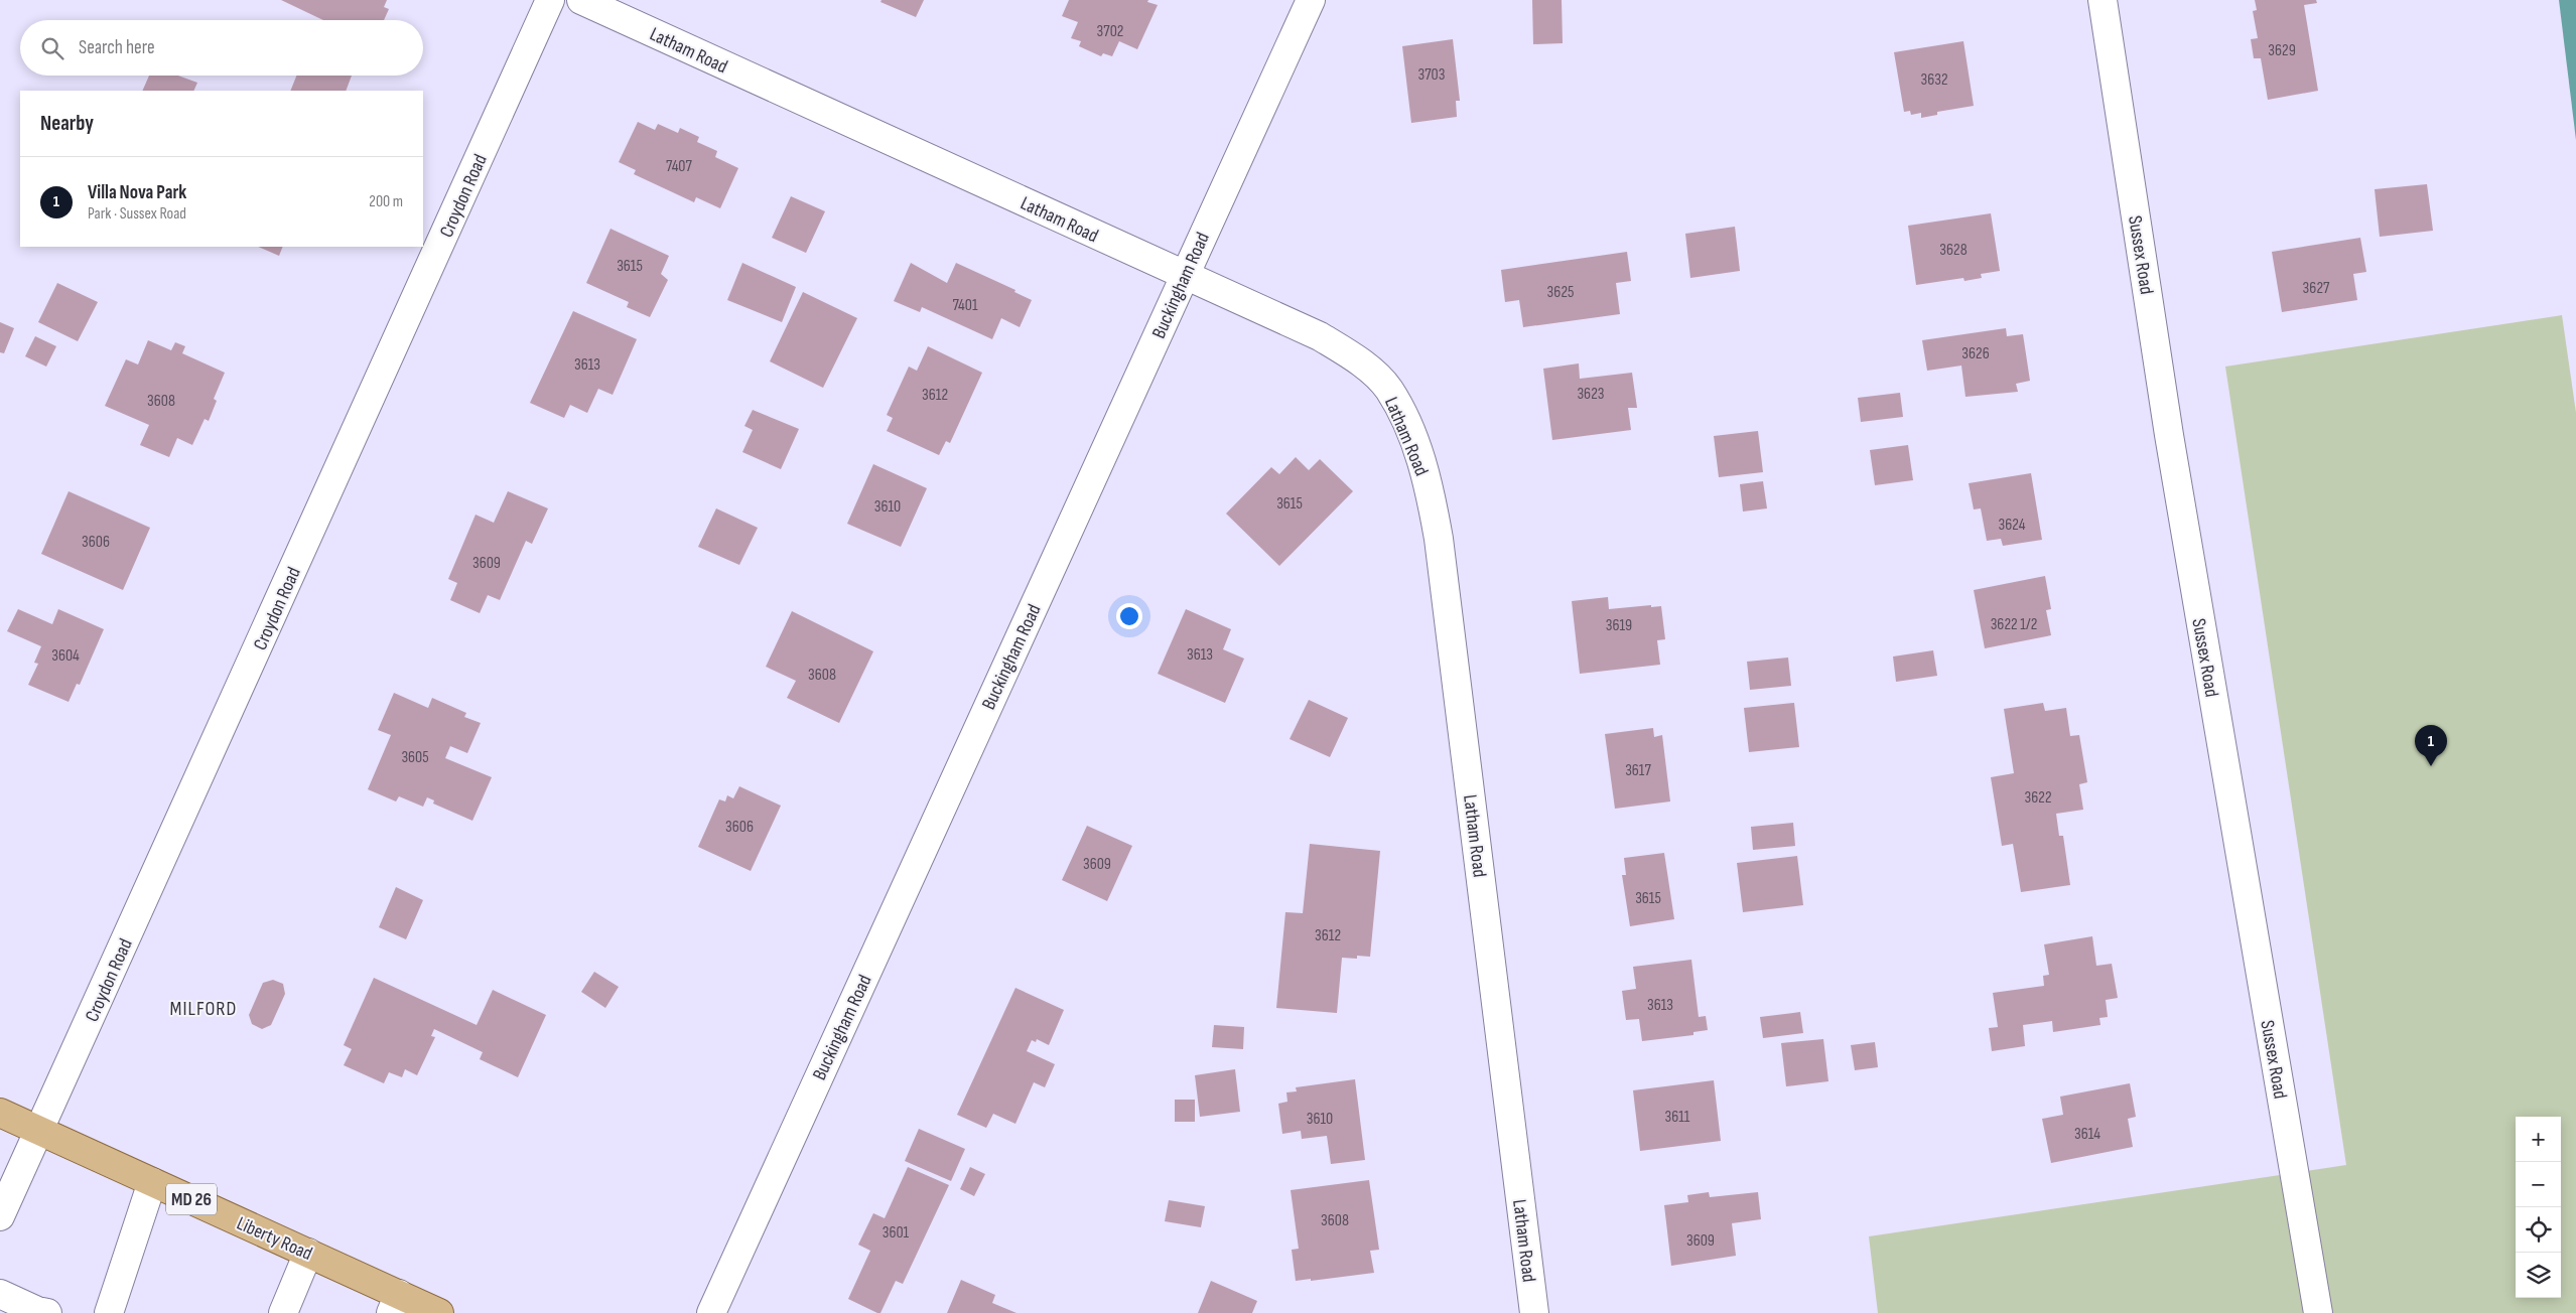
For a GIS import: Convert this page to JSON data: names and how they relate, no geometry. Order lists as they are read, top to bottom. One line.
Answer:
{"streets":{"main road":["MD 26","Liberty Road"],"street":["Latham Road","Croydon Road","Sussex Road","Buckingham Road"]},"crossings":[["Latham Road","Buckingham Road"],["Croydon Road","Liberty Road"]],"districts":["MILFORD"],"house_numbers":["3702","3629","3703","3632","7407","3628","3615","3627","3625","7401","3626","3613","3623","3612","3608","3615","3610","3624","3606","3609","3622 1/2","3619","3613","3604","3608","3605","3617","3622","3606","3609","3615","3612","3613","3611","3610","3614","3608","3601","3609"],"page":{"search":"Search here","heading":"Nearby","list":[{"mark":"1","name":"Villa Nova Park","note":"Park · Sussex Road","value":"200 m"}],"pins":"1","map_buttons":["+","−"]}}
